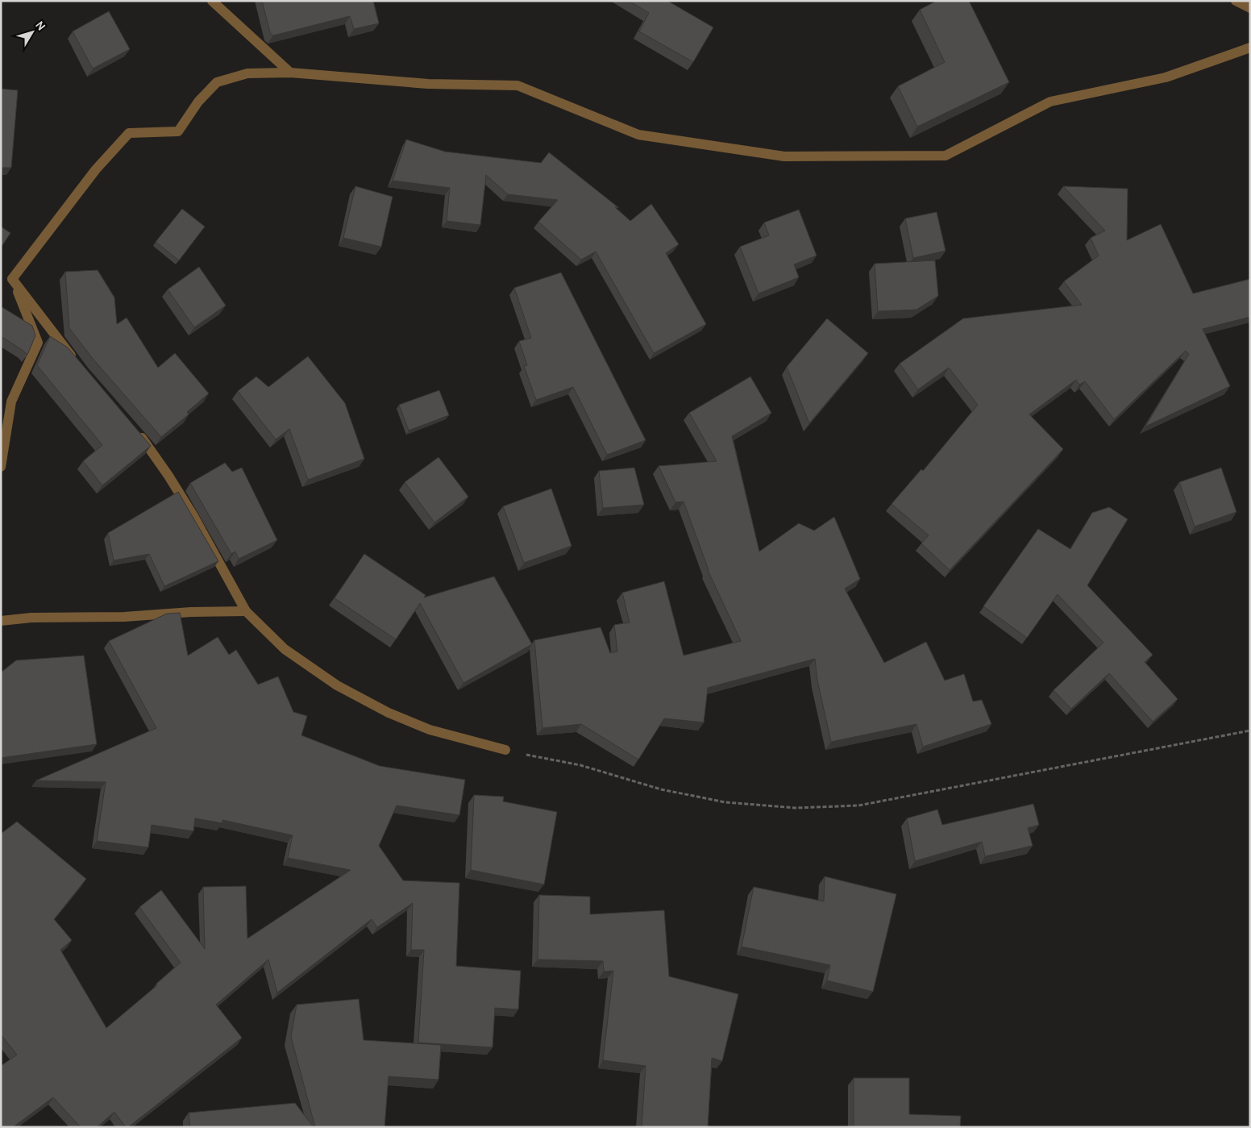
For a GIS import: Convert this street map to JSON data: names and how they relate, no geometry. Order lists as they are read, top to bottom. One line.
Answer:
{"north":"top right"}
